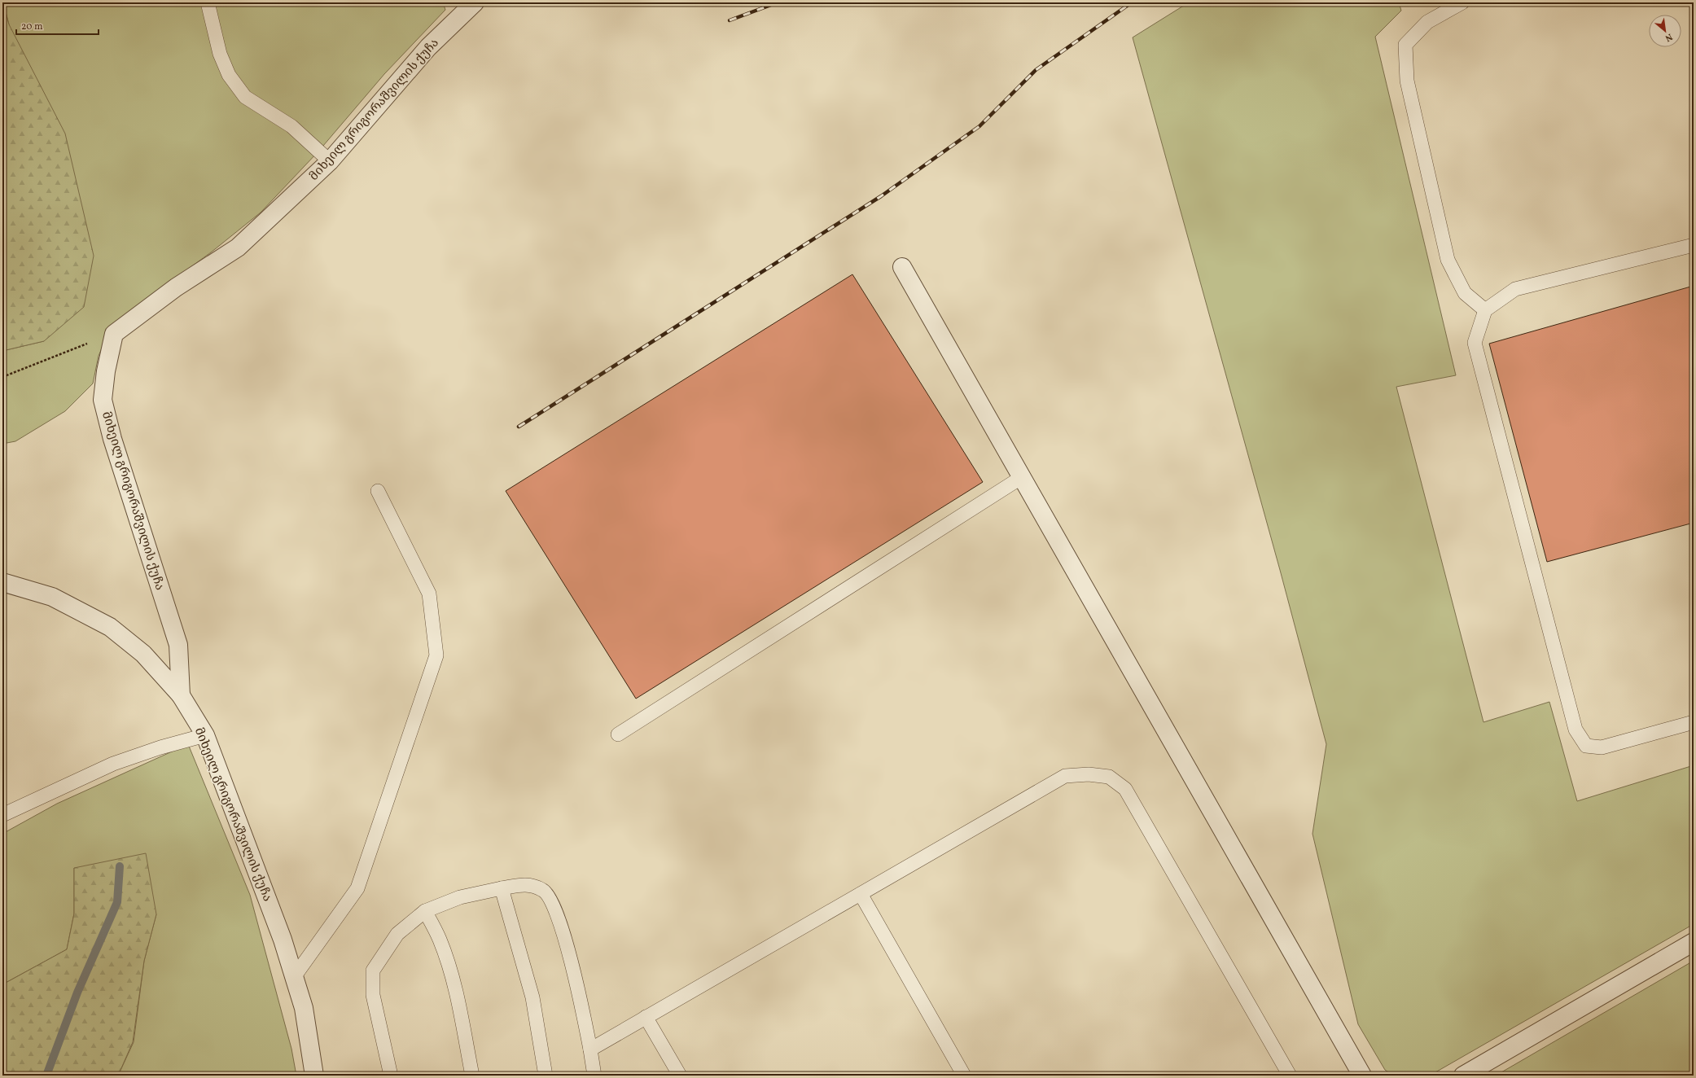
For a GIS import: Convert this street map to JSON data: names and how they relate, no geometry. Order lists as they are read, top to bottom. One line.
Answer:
{"streets":{"street":["მიხეილ გრიგორაშვილის ქუჩა"]},"scale_bar":"20 m","north":"bottom right"}
